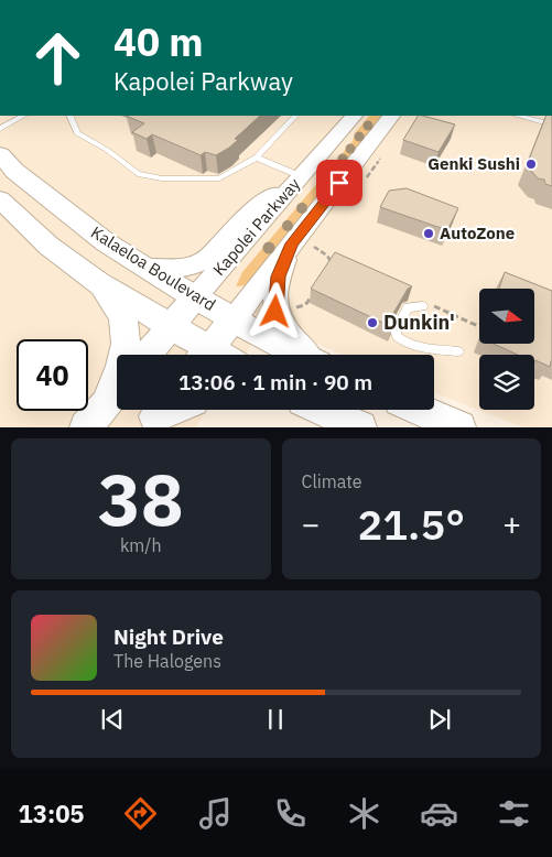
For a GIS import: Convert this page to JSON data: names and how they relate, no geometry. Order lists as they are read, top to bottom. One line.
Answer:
{"streets":{"main road":["Kapolei Parkway","Kalaeloa Boulevard"]},"crossings":[["Kapolei Parkway","Kalaeloa Boulevard"]],"places":["Genki Sushi","AutoZone","Dunkin'"],"north":"right","page":{"turn":["40 m","Kapolei Parkway"],"limit":"40","trip":"13:06 · 1 min · 90 m","tile":[["38","km/h"],"Climate"],"heat":["−","21.5°","+"],"song":["Night Drive","The Halogens"],"tabs":"13:05"}}
